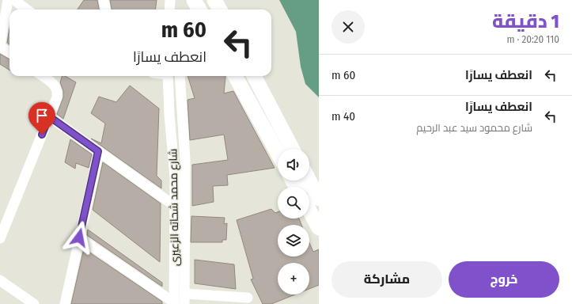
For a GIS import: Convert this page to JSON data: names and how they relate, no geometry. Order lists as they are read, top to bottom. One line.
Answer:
{"streets":{"street":["شارع محمد شحاته الزعيرى"]},"page":{"heading":["1 دقيقة","110 m · 20:20"],"turn":["60 m","انعطف يسارًا"],"list":[{"name":"انعطف يسارًا","value":"60 m"},{"name":"انعطف يسارًا","note":"شارع محمود سيد عبد الرحيم","value":"40 m"}],"map_buttons":"+","buttons":["خروج","مشاركة"]}}
